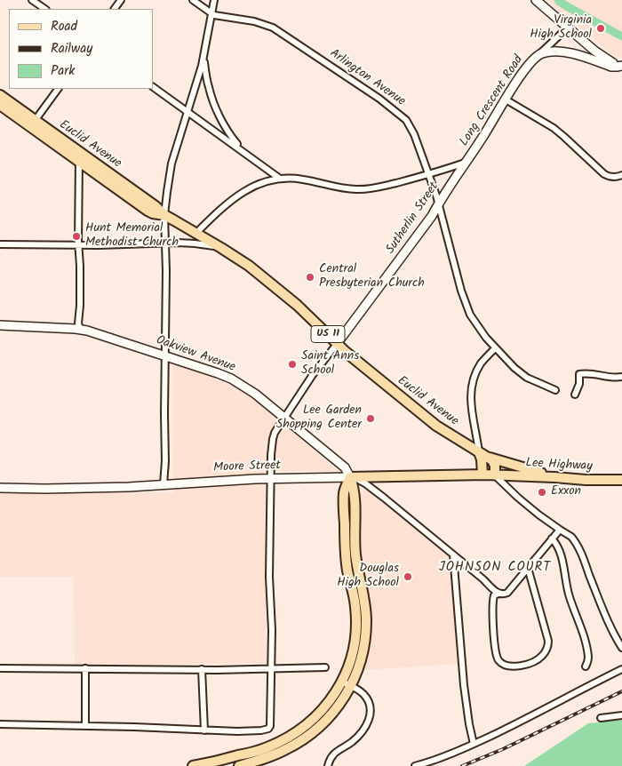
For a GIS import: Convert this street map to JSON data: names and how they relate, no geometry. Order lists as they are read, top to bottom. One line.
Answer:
{"streets":{"main road":["Euclid Avenue","US 11","Lee Highway","Moore Street"],"street":["Arlington Avenue","Long Crescent Road","Sutherlin Street","Oakview Avenue"]},"crossings":[["Arlington Avenue","Long Crescent Road"],["Arlington Avenue","Sutherlin Street"],["Long Crescent Road","Euclid Avenue"],["Long Crescent Road","Sutherlin Street"],["Euclid Avenue","Sutherlin Street"],["Euclid Avenue","Lee Highway"],["Sutherlin Street","Oakview Avenue"],["Sutherlin Street","Moore Street"],["Oakview Avenue","Moore Street"],["Lee Highway","Moore Street"]],"districts":["JOHNSON COURT"],"places":["Virginia High School","Hunt Memorial Methodist Church","Central Presbyterian Church","Saint Anns School","Lee Garden Shopping Center","Exxon","Douglas High School"],"legend":["Road","Railway","Park"]}
